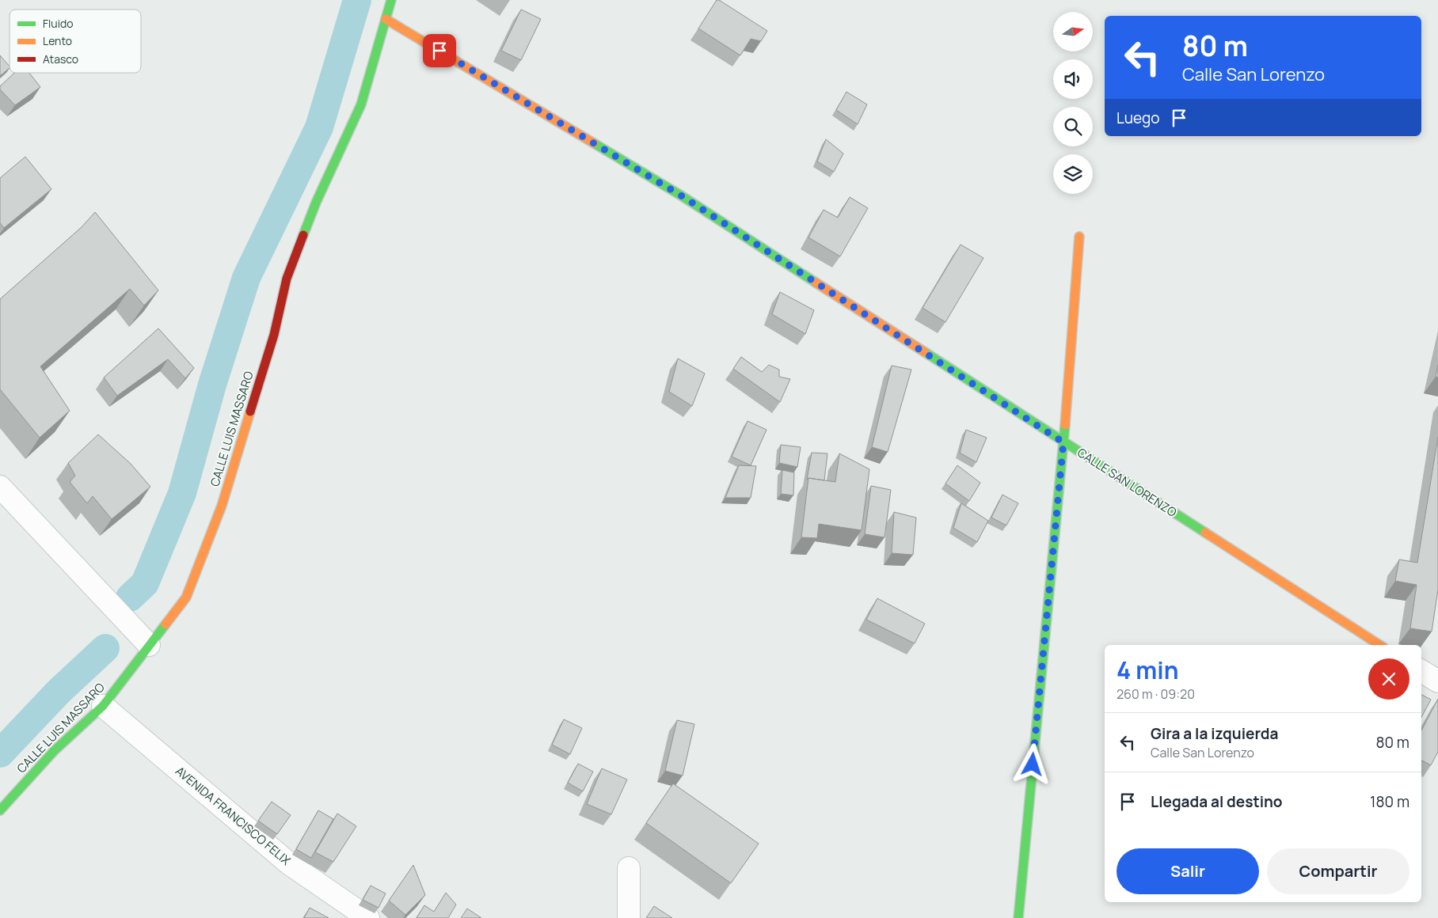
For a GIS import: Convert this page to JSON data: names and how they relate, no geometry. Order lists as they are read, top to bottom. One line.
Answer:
{"streets":{"street":["CALLE LUIS MASSARO","CALLE SAN LORENZO","AVENIDA FRANCISCO FELIX"]},"crossings":[["CALLE LUIS MASSARO","CALLE SAN LORENZO"],["CALLE LUIS MASSARO","AVENIDA FRANCISCO FELIX"]],"legend":["Fluido","Lento","Atasco"],"north":"right","page":{"turn":["80 m","Calle San Lorenzo"],"then":"Luego","heading":["4 min","260 m · 09:20"],"list":[{"name":"Gira a la izquierda","note":"Calle San Lorenzo","value":"80 m"},{"name":"Llegada al destino","value":"180 m"}],"buttons":["Salir","Compartir"]}}
